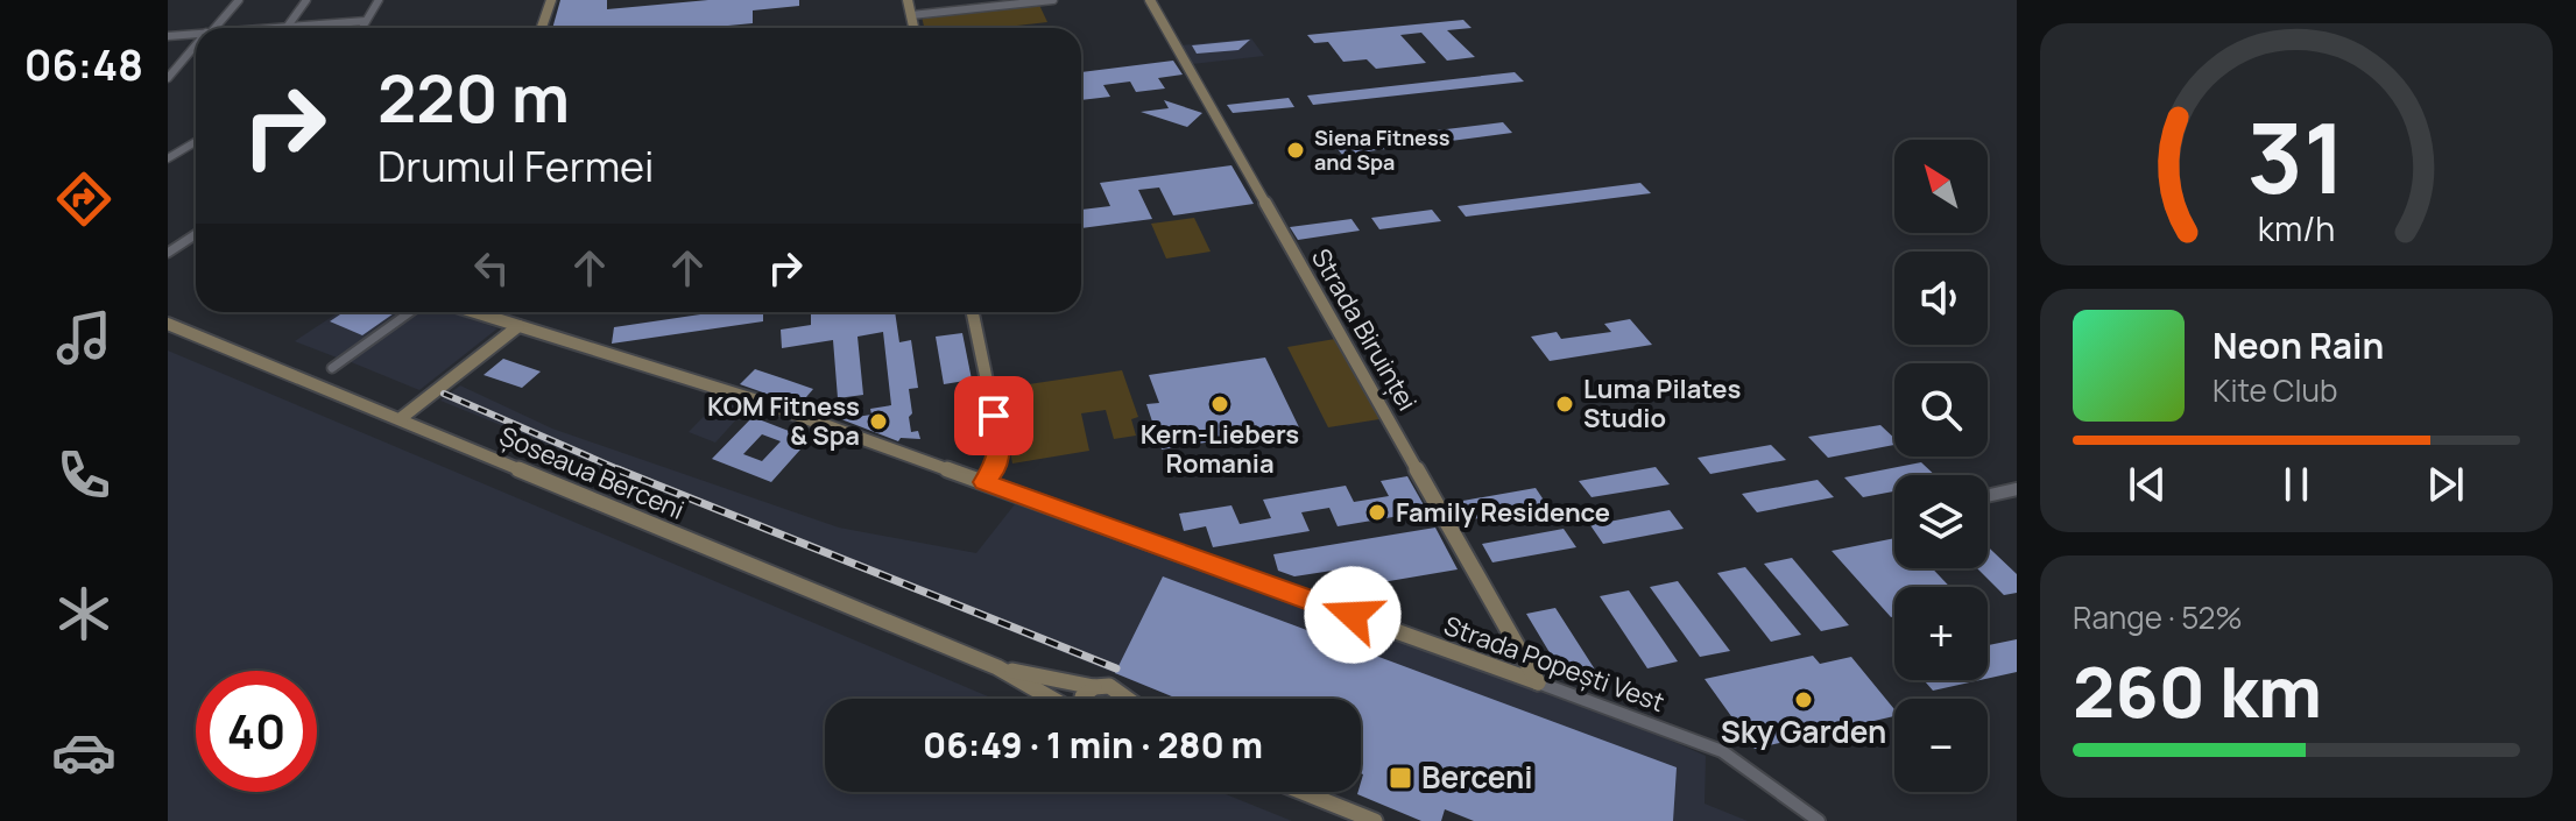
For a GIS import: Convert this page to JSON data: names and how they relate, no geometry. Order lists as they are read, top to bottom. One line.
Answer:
{"streets":{"street":["Strada Biruinței","Șoseaua Berceni","Strada Popești Vest"]},"crossings":[["Strada Biruinței","Strada Popești Vest"]],"places":{"other":["Siena Fitness and Spa","Kern-Liebers Romania","Luma Pilates Studio","KOM Fitness & Spa","Family Residence","Sky Garden"],"transit":["Berceni"]},"north":"top left","page":{"tabs":"06:48","turn":["220 m","Drumul Fermei"],"map_buttons":["+","−"],"song":["Neon Rain","Kite Club"],"tile":["Range · 52%","260 km"],"limit":"40","trip":"06:49 · 1 min · 280 m","gauge":["31","km/h"]}}
